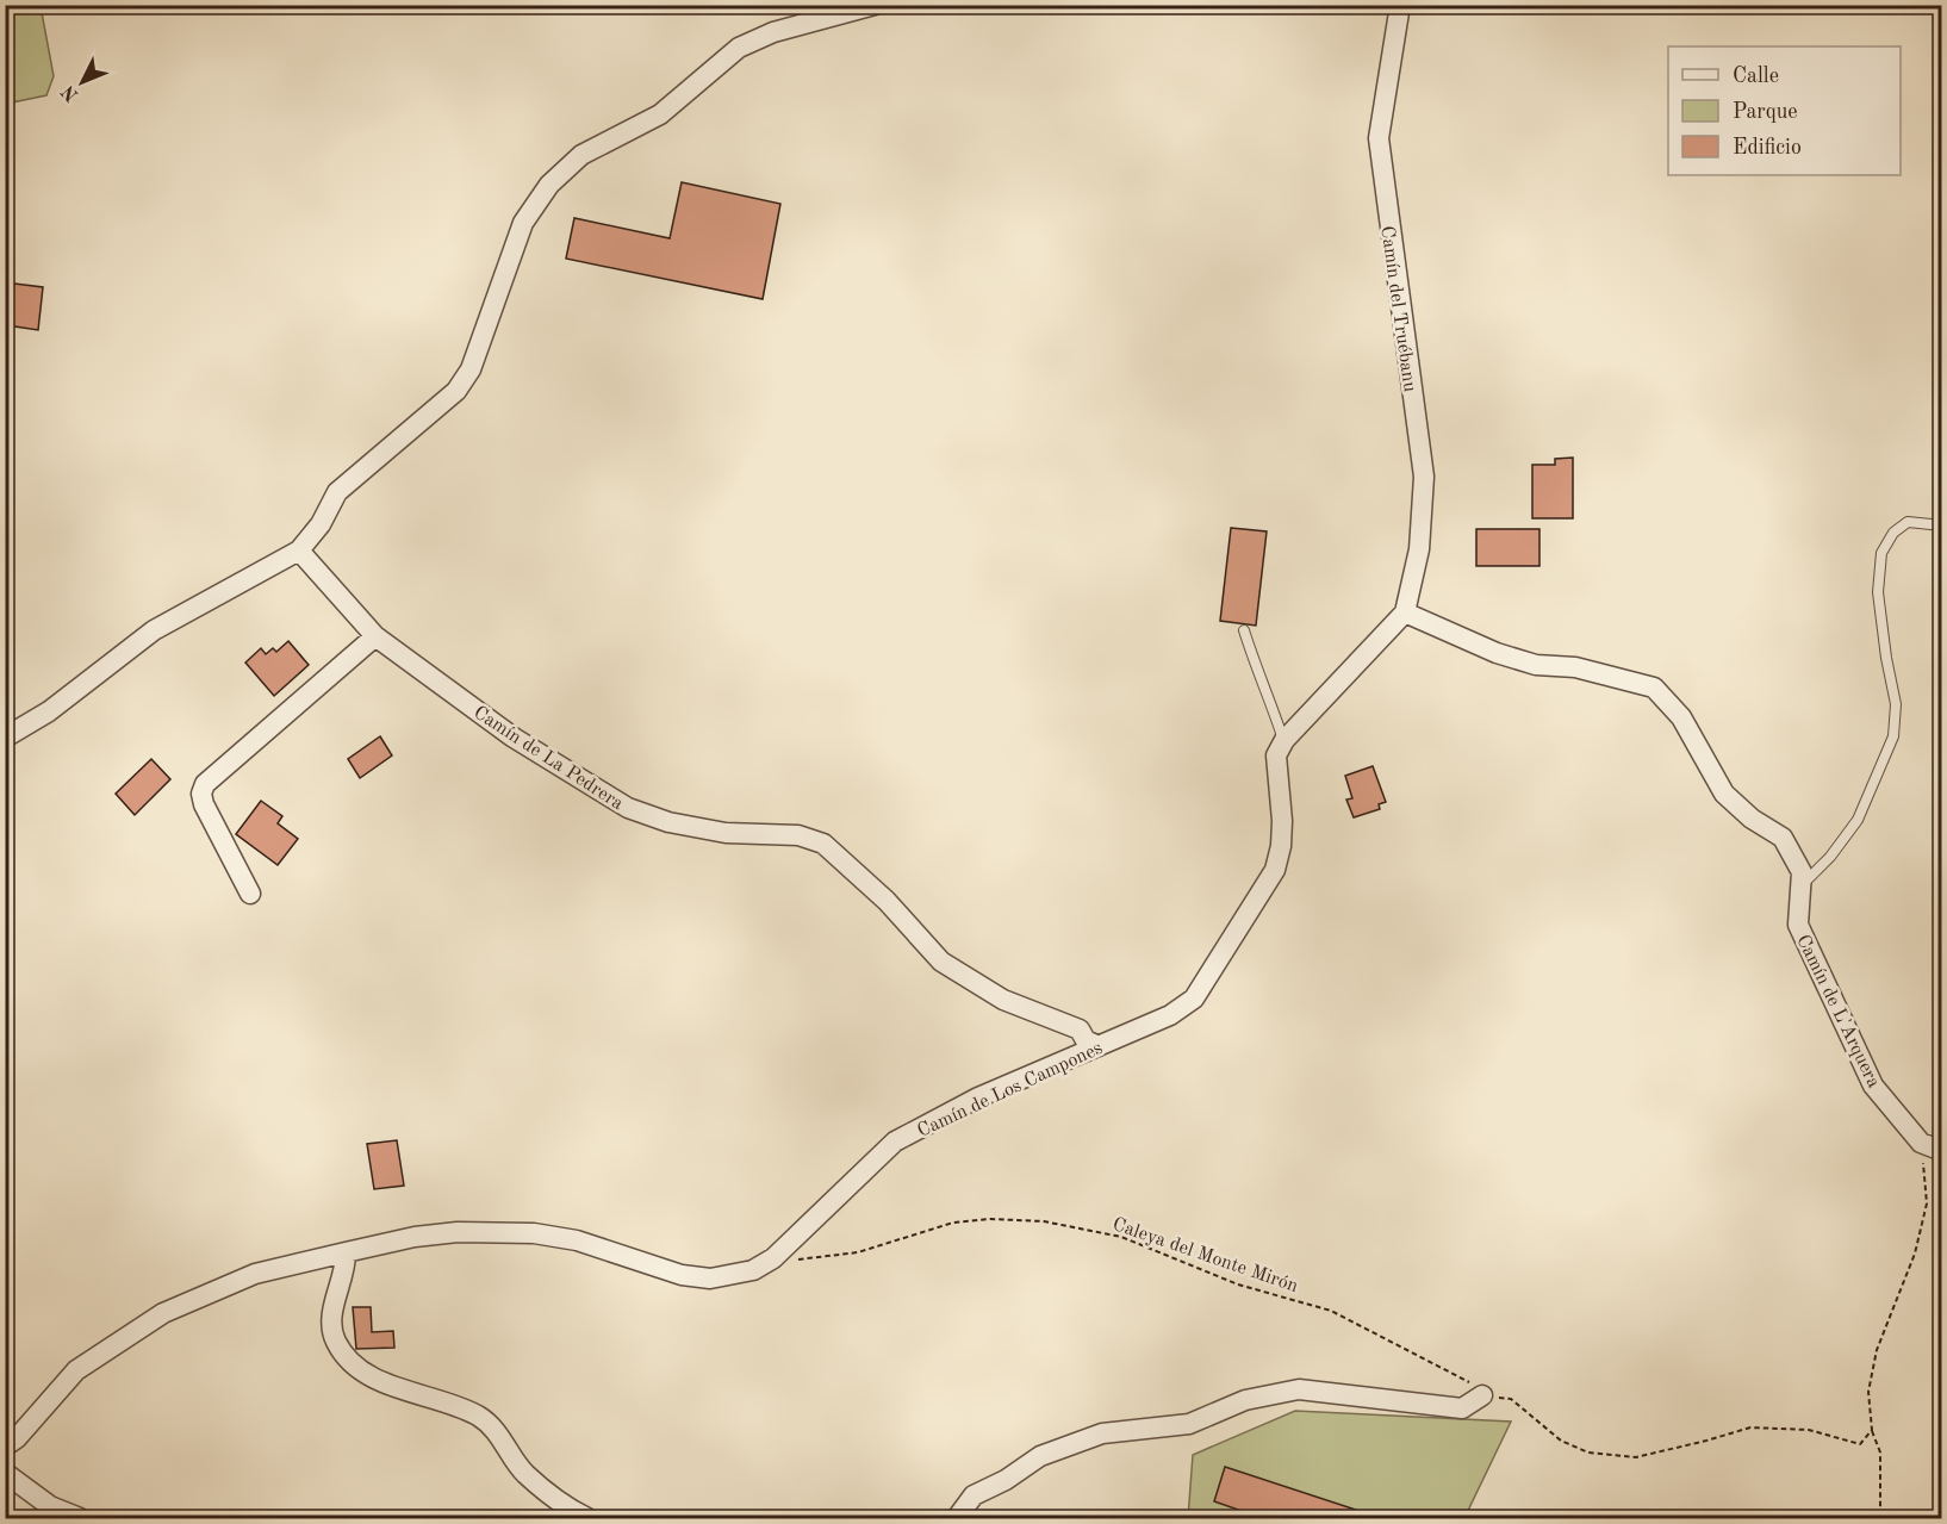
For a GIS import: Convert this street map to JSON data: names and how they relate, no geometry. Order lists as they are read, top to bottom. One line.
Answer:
{"streets":{"street":["Camín del Truébanu","Camín de La Pedrera","Camín de L'Arquera","Camín de Los Campones"],"path":["Caleya del Monte Mirón"]},"crossings":[["Camín del Truébanu","Camín de L'Arquera"],["Camín de La Pedrera","Camín de Los Campones"],["Camín de Los Campones","Caleya del Monte Mirón"]],"legend":["Calle","Parque","Edificio"],"north":"bottom left"}
